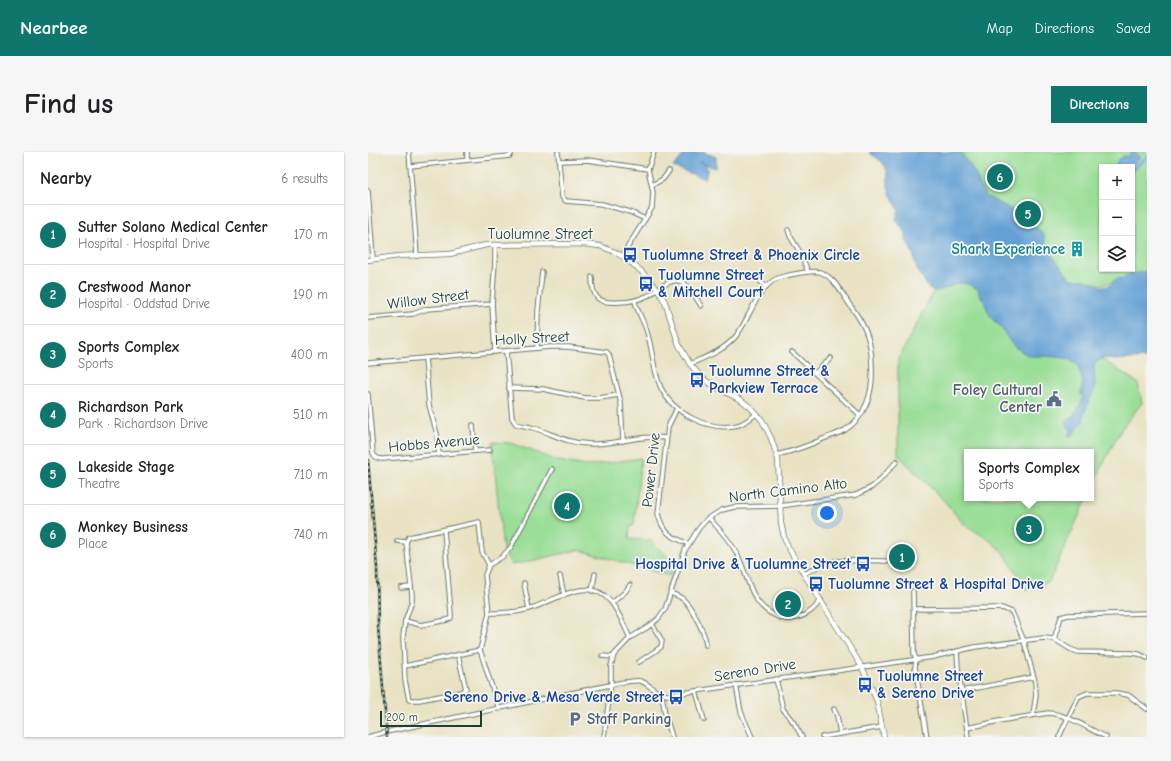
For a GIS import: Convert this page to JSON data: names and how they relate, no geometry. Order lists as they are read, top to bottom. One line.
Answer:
{"streets":{"main road":["Tuolumne Street"],"street":["Willow Street","Holly Street","Hobbs Avenue","Power Drive","North Camino Alto","Sereno Drive"]},"crossings":[["Tuolumne Street","North Camino Alto"],["Tuolumne Street","Sereno Drive"],["Power Drive","North Camino Alto"]],"places":{"building":["Shark Experience"],"bus stop":["Tuolumne Street & Phoenix Circle","Tuolumne Street & Mitchell Court","Tuolumne Street & Parkview Terrace","Hospital Drive & Tuolumne Street","Tuolumne Street & Hospital Drive","Tuolumne Street & Sereno Drive","Sereno Drive & Mesa Verde Street"],"public building":["Foley Cultural Center"],"parking":["Staff Parking"]},"scale_bar":"200 m","page":{"header":"Nearbee","nav":["Map","Directions","Saved"],"buttons":"Directions","title":"Find us","heading":["Nearby","6 results"],"pins":["6","5","4","3","1","2"],"map_buttons":["+","−"],"list":[{"mark":"1","name":"Sutter Solano Medical Center","note":"Hospital · Hospital Drive","value":"170 m"},{"mark":"2","name":"Crestwood Manor","note":"Hospital · Oddstad Drive","value":"190 m"},{"mark":"3","name":"Sports Complex","note":"Sports","value":"400 m"},{"mark":"4","name":"Richardson Park","note":"Park · Richardson Drive","value":"510 m"},{"mark":"5","name":"Lakeside Stage","note":"Theatre","value":"710 m"},{"mark":"6","name":"Monkey Business","note":"Place","value":"740 m"}],"popup":["Sports Complex","Sports"],"scale":"200 m"}}
